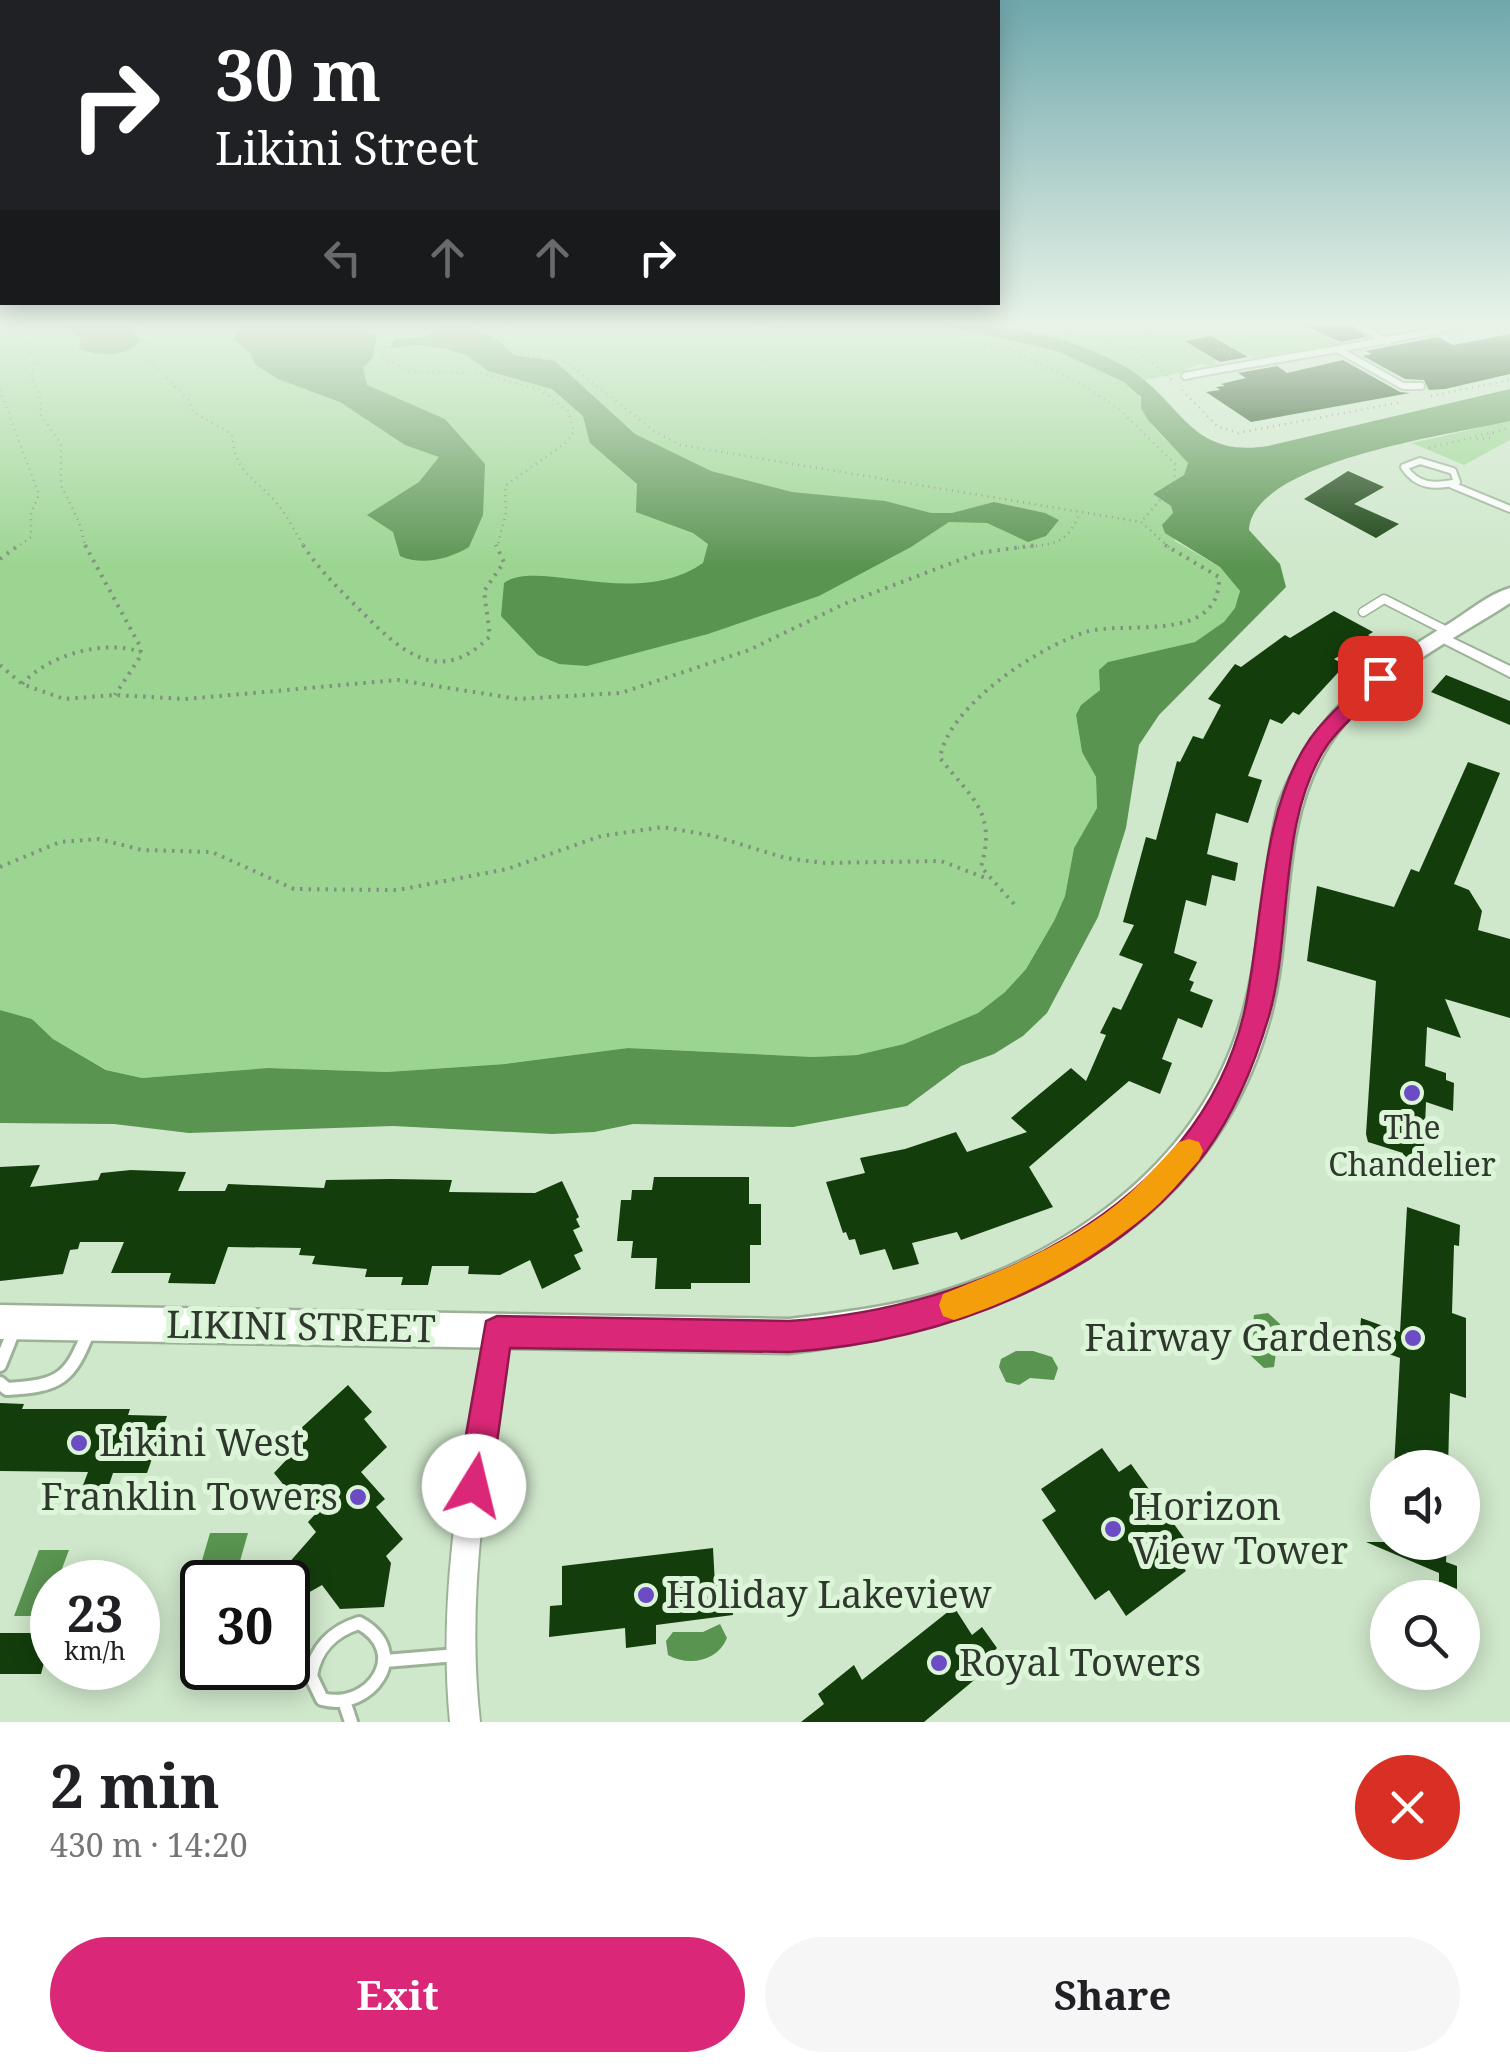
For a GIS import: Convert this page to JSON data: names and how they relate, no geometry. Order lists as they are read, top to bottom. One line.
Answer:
{"streets":{"street":["LIKINI STREET"]},"places":["The Chandelier","Fairway Gardens","Likini West","Franklin Towers","Horizon View Tower","Holiday Lakeview","Royal Towers"],"page":{"turn":["30 m","Likini Street"],"speed":"23 km/h","limit":"30","heading":["2 min","430 m · 14:20"],"buttons":["Exit","Share"]}}
